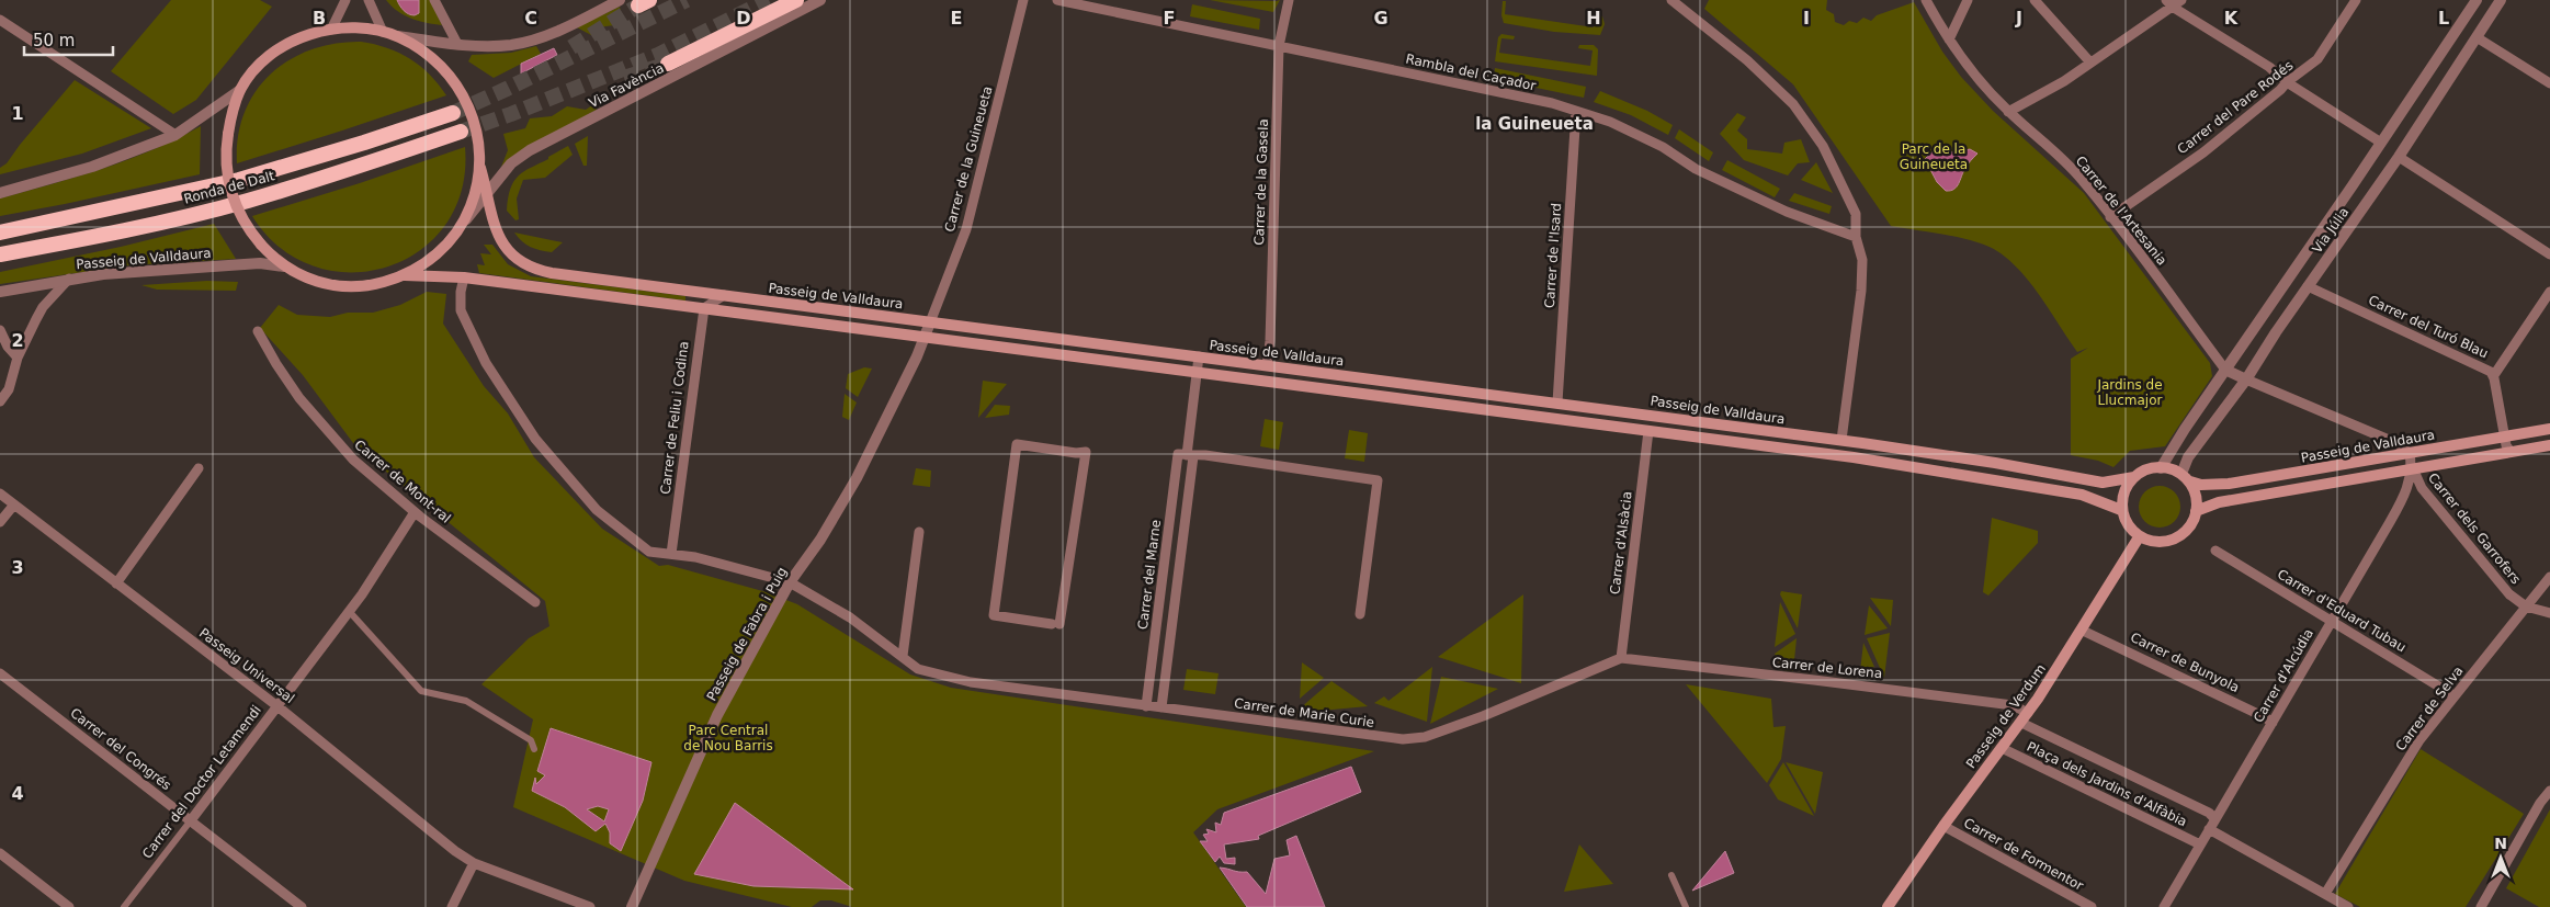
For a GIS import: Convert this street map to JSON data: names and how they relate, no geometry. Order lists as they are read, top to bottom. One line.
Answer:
{"streets":{"highway":["Ronda de Dalt"],"main road":["Passeig de Valldaura","Passeig de Verdum"],"street":["Rambla del Caçador","Via Favència","Carrer del Pare Rodés","Carrer de la Guineueta","Carrer de la Gasela","Carrer de l'Artesania","Via Júlia","Carrer de l'Isard","Carrer del Turó Blau","Carrer de Feliu i Codina","Carrer de Mont-ral","Carrer dels Garrofers","Carrer d'Alsàcia","Carrer del Marne","Carrer d'Eduard Tubau","Passeig de Fabra i Puig","Carrer de Bunyola","Passeig Universal","Carrer de Lorena","Carrer d'Alcúdia","Carrer de Selva","Carrer de Marie Curie","Carrer del Congrés","Carrer del Doctor Letamendi","Plaça dels Jardins d'Alfàbia","Carrer de Formentor"]},"crossings":[["Rambla del Caçador","Carrer de la Gasela"],["Rambla del Caçador","Carrer de l'Isard"],["Via Favència","Passeig de Valldaura"],["Carrer del Pare Rodés","Carrer de l'Artesania"],["Carrer de la Guineueta","Passeig de Valldaura"],["Carrer de la Guineueta","Passeig de Fabra i Puig"],["Carrer de la Gasela","Passeig de Valldaura"],["Carrer de l'Artesania","Via Júlia"],["Via Júlia","Passeig de Valldaura"],["Via Júlia","Carrer del Turó Blau"],["Via Júlia","Passeig de Verdum"],["Carrer de l'Isard","Passeig de Valldaura"],["Passeig de Valldaura","Carrer del Turó Blau"],["Passeig de Valldaura","Carrer del Marne"],["Passeig de Valldaura","Passeig de Fabra i Puig"],["Passeig de Valldaura","Carrer d'Alcúdia"],["Passeig de Valldaura","Passeig de Verdum"],["Carrer de Feliu i Codina","Carrer de Marie Curie"],["Carrer de Mont-ral","Carrer del Doctor Letamendi"],["Carrer dels Garrofers","Carrer d'Alcúdia"],["Carrer dels Garrofers","Carrer de Selva"],["Carrer d'Alsàcia","Carrer de Lorena"],["Carrer d'Alsàcia","Carrer de Marie Curie"],["Carrer del Marne","Carrer de Marie Curie"],["Carrer d'Eduard Tubau","Carrer d'Alcúdia"],["Carrer d'Eduard Tubau","Carrer de Selva"],["Passeig de Fabra i Puig","Carrer de Marie Curie"],["Carrer de Bunyola","Carrer d'Alcúdia"],["Carrer de Bunyola","Passeig de Verdum"],["Passeig Universal","Carrer del Doctor Letamendi"],["Carrer de Lorena","Carrer de Marie Curie"],["Carrer de Lorena","Passeig de Verdum"],["Carrer d'Alcúdia","Plaça dels Jardins d'Alfàbia"],["Passeig de Verdum","Plaça dels Jardins d'Alfàbia"],["Passeig de Verdum","Carrer de Formentor"],["Carrer del Congrés","Carrer del Doctor Letamendi"]],"districts":["la Guineueta"],"parks":["Parc de la Guineueta","Jardins de Llucmajor","Parc Central de Nou Barris"],"scale_bar":"50 m","north":"top","grid":{"columns":["B","C","D","E","F","G","H","I","J","K","L"],"rows":["1","2","3","4"]}}
